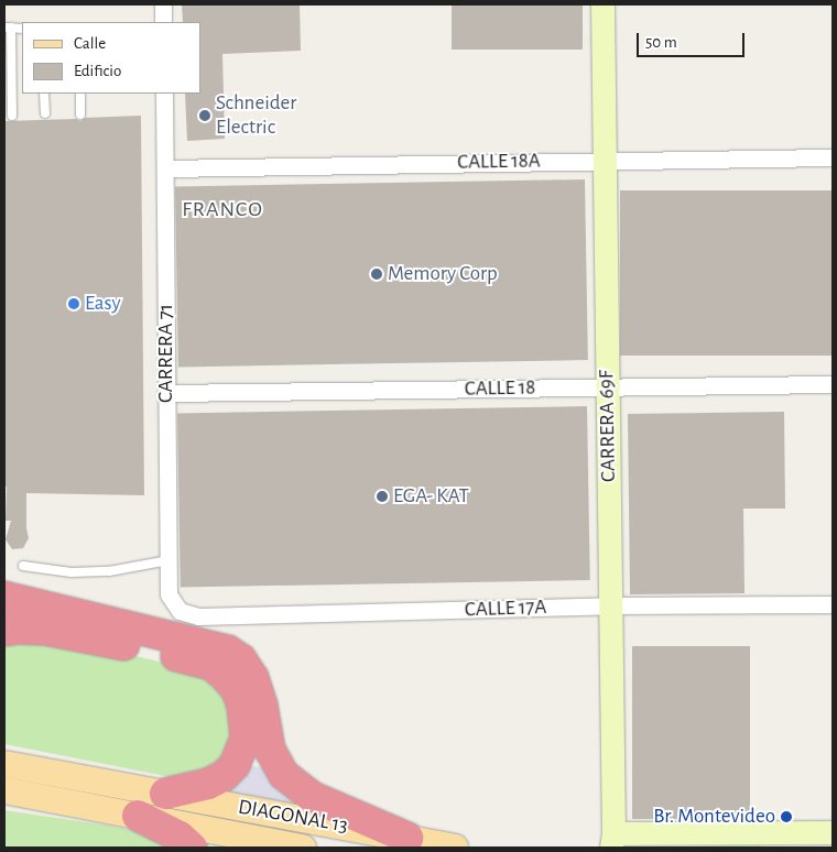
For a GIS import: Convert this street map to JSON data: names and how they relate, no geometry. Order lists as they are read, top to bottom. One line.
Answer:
{"streets":{"main road":["DIAGONAL 13"],"street":["CALLE 18A","CARRERA 71","CALLE 18","CARRERA 69F","CALLE 17A"]},"crossings":[["CALLE 18A","CARRERA 71"],["CALLE 18A","CARRERA 69F"],["CARRERA 71","CALLE 18"],["CARRERA 71","CALLE 17A"],["CALLE 18","CARRERA 69F"],["CARRERA 69F","CALLE 17A"]],"districts":["FRANCO"],"places":["Schneider Electric","Memory Corp","Easy","EGA- KAT","Br. Montevideo"],"legend":["Calle","Edificio"],"scale_bar":"50 m"}
